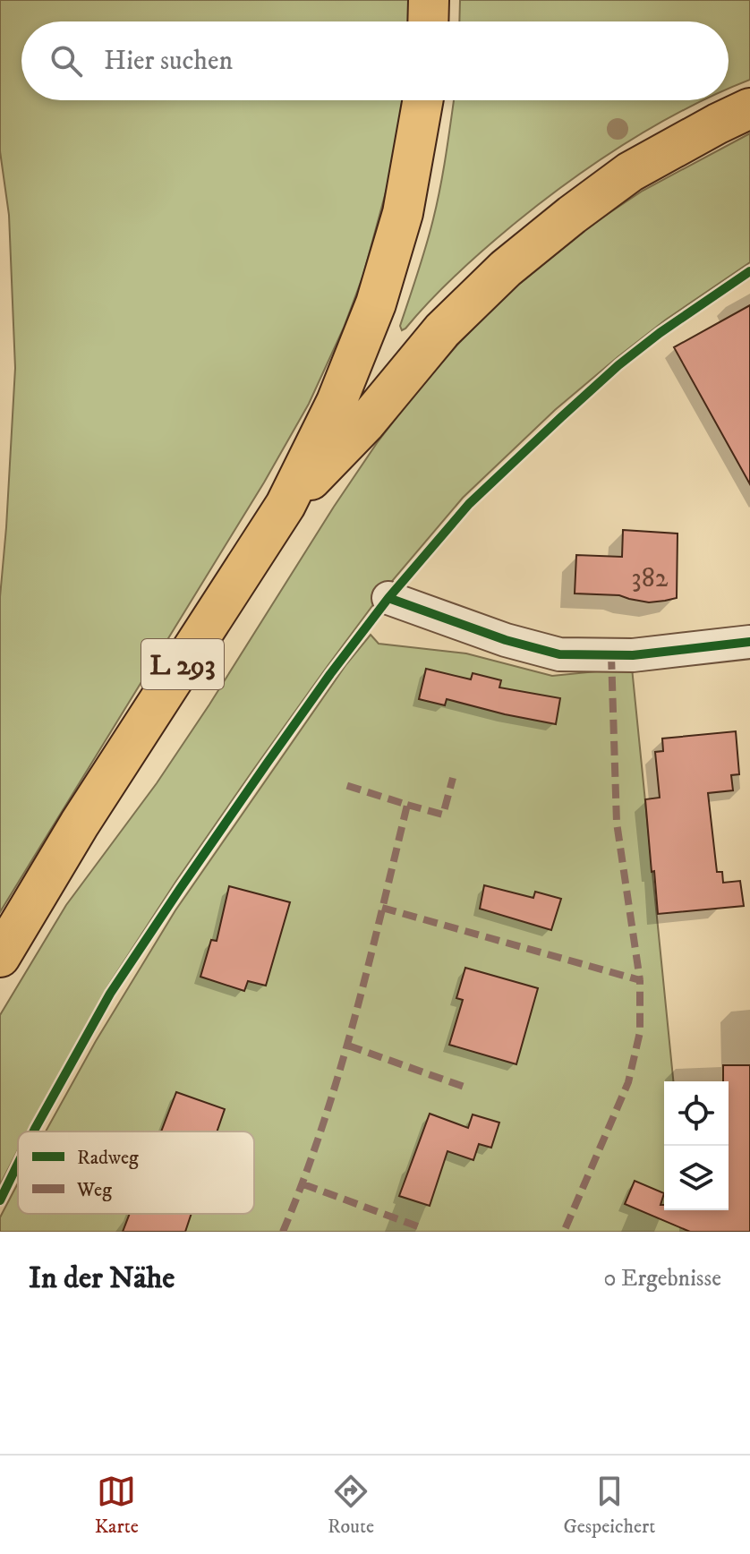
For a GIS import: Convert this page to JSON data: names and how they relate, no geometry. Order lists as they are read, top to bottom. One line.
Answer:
{"streets":{"highway":["L 293"]},"house_numbers":["382"],"legend":["Radweg","Weg"],"page":{"search":"Hier suchen","heading":["In der Nähe","0 Ergebnisse"],"nav":["Karte","Route","Gespeichert"]}}
